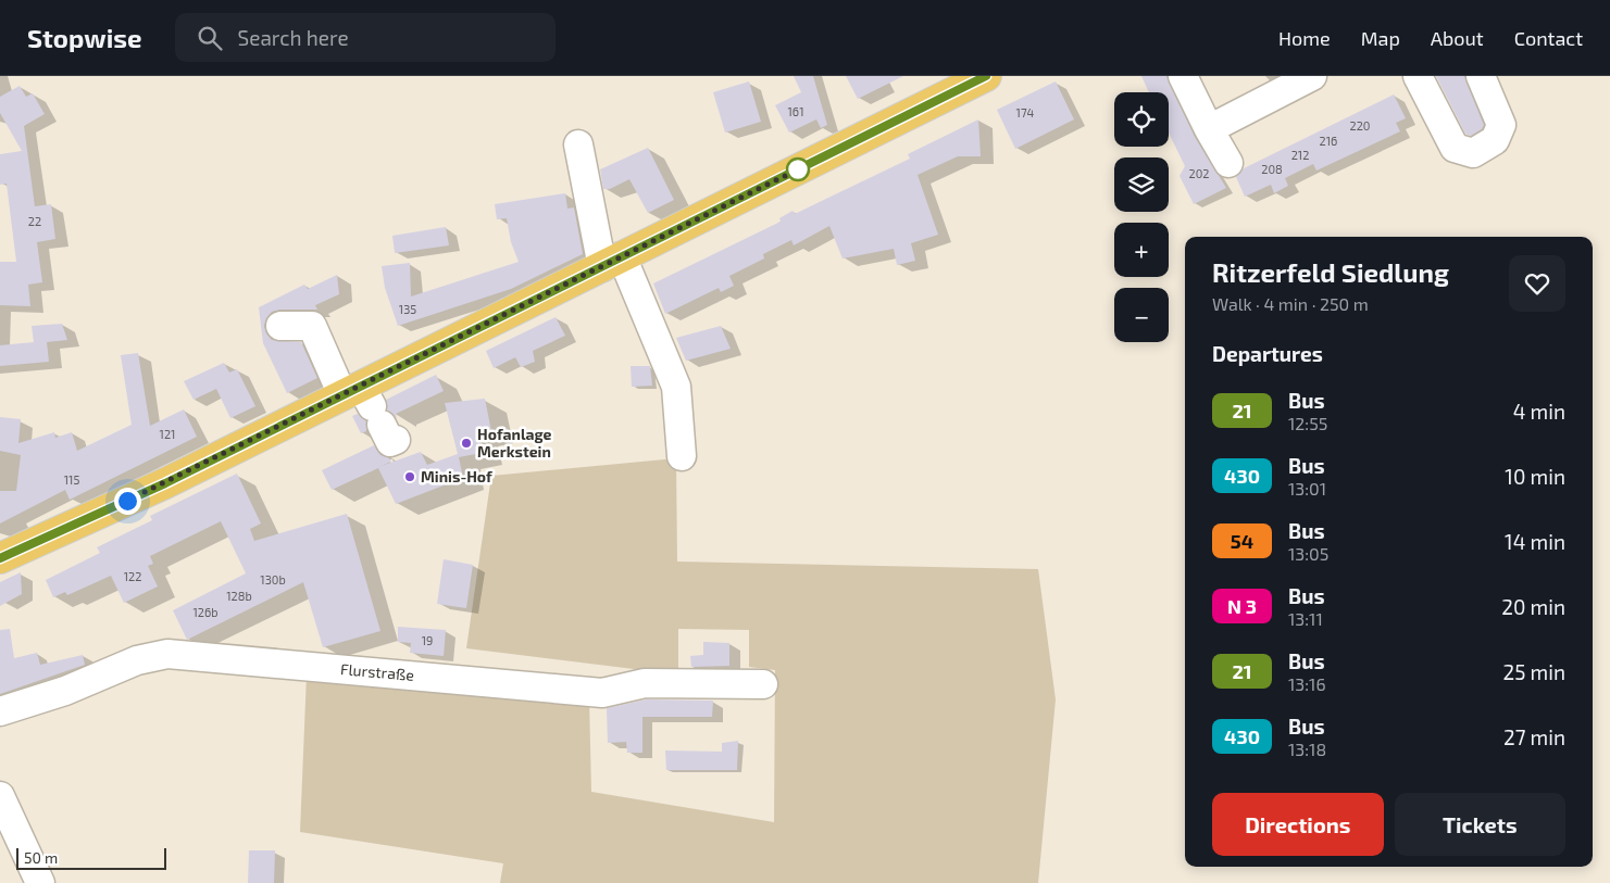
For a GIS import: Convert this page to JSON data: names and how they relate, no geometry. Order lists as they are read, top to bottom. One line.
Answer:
{"streets":{"street":["Flurstraße"]},"places":["Hofanlage Merkstein","Minis-Hof"],"lines":["bus line 21"],"house_numbers":["161","174","220","216","212","208","202","22","135","121","115","122","130b","128b","126b","19"],"scale_bar":"50 m","page":{"header":"Stopwise","search":"Search here","nav":["Home","Map","About","Contact"],"map_buttons":["+","−"],"heading":[["Ritzerfeld Siedlung","Walk · 4 min · 250 m"],"Departures"],"list":[{"mark":"21","name":"Bus","note":"12:55","value":"4 min"},{"mark":"430","name":"Bus","note":"13:01","value":"10 min"},{"mark":"54","name":"Bus","note":"13:05","value":"14 min"},{"mark":"N 3","name":"Bus","note":"13:11","value":"20 min"},{"mark":"21","name":"Bus","note":"13:16","value":"25 min"},{"mark":"430","name":"Bus","note":"13:18","value":"27 min"}],"buttons":["Directions","Tickets"],"scale":"50 m"}}
